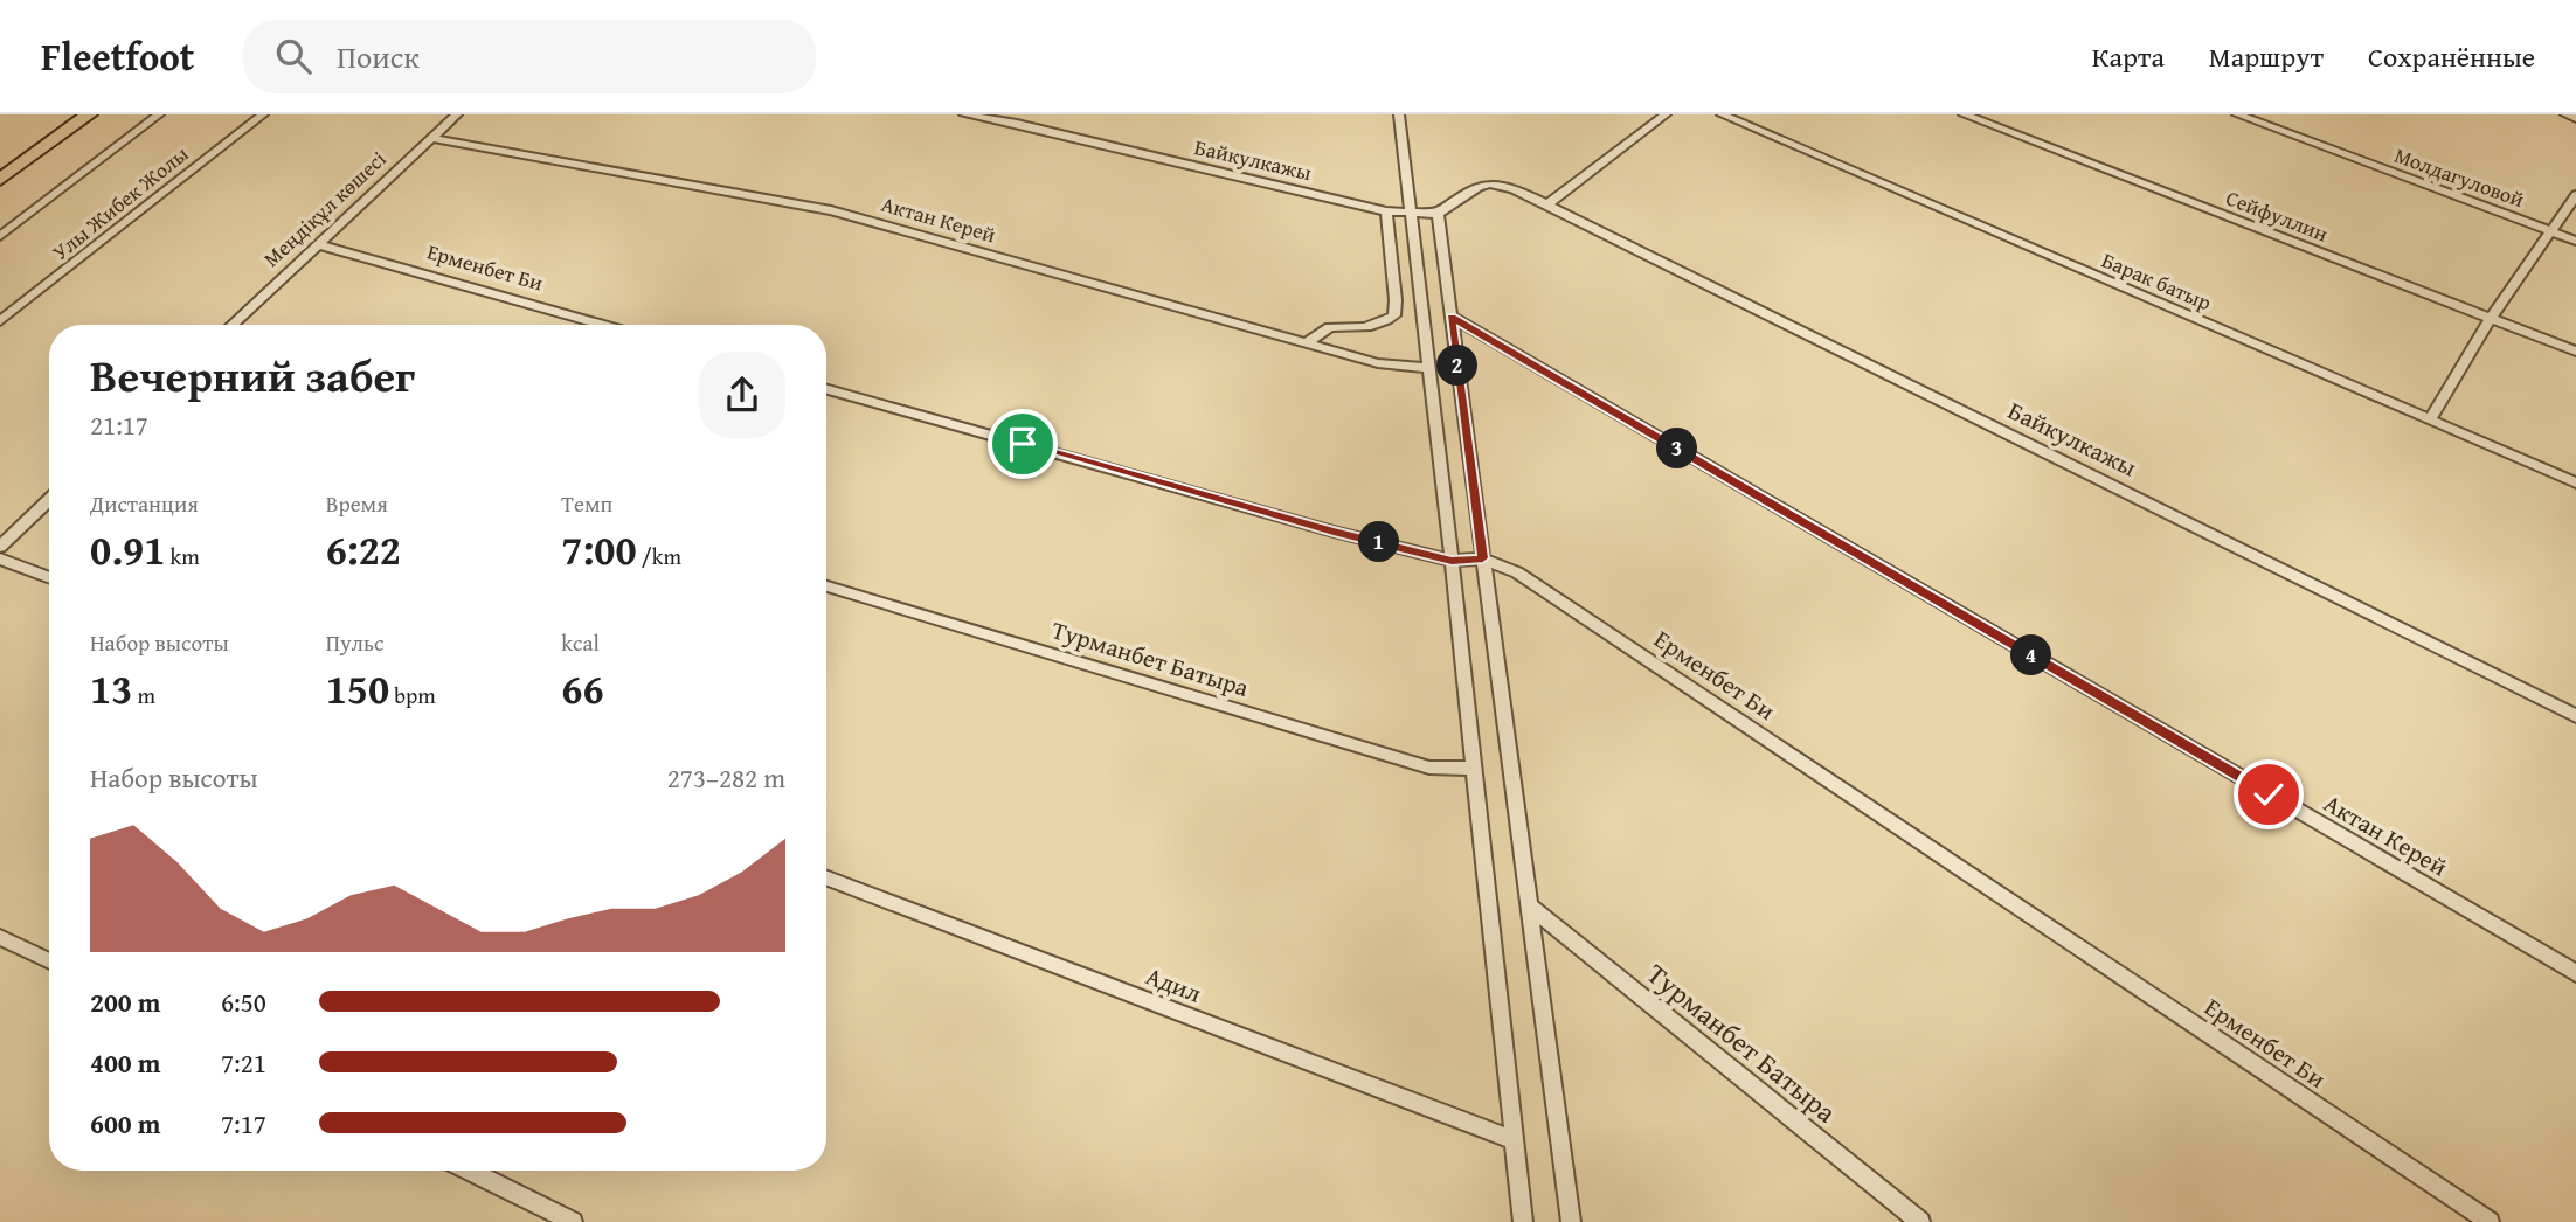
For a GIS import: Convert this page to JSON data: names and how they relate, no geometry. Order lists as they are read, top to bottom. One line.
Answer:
{"streets":{"street":["Байкулкажы","Молдагуловой","Улы Жибек Жолы","Меңдіқұл көшесі","Сейфуллин","Актан Керей","Ерменбет Би","Барак батыр","Турманбет Батыра","Адил"]},"crossings":[["Меңдіқұл көшесі","Актан Керей"],["Меңдіқұл көшесі","Ерменбет Би"]],"page":{"header":"Fleetfoot","search":"Поиск","nav":["Карта","Маршрут","Сохранённые"],"heading":["Вечерний забег","21:17"],"pins":["2","3","1","4"],"stats":[["Дистанция","0.91 km"],["Время","6:22"],["Темп","7:00 /km"],["Набор высоты","13 m"],["Пульс","150 bpm"],["kcal","66"]],"chart":["Набор высоты","273–282 m"],"list":[{"name":"200 m","note":"6:50"},{"name":"400 m","note":"7:21"},{"name":"600 m","note":"7:17"}]}}
